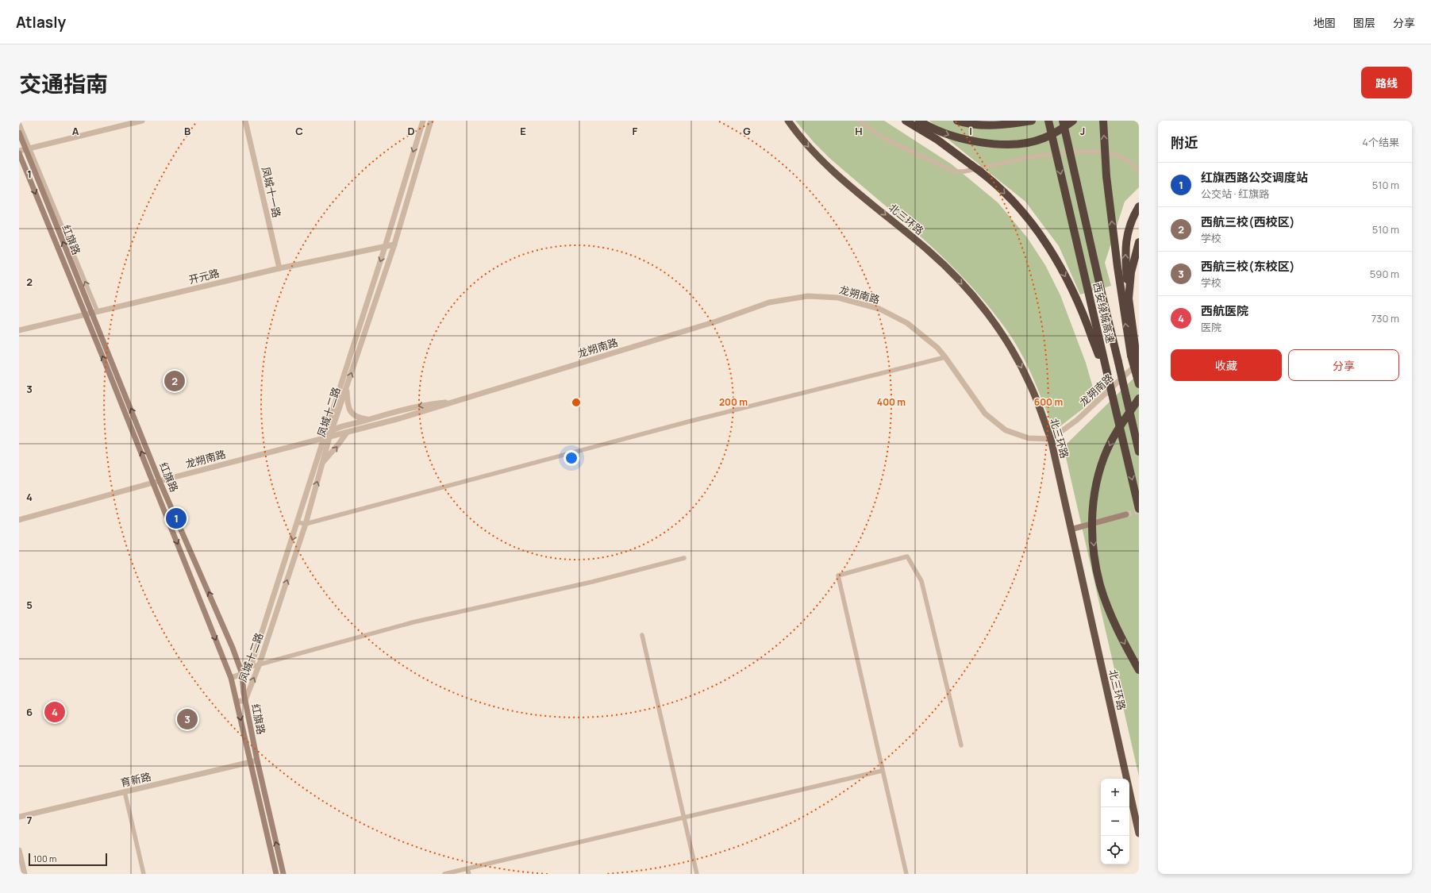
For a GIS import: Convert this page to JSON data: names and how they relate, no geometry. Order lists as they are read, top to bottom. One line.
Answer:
{"streets":{"highway":["北三环路","西安绕城高速"],"main road":["红旗路"],"street":["凤城十一路","开元路","龙朔南路","凤城十二路","育新路"]},"crossings":[["凤城十一路","开元路"],["北三环路","龙朔南路"],["红旗路","开元路"],["红旗路","龙朔南路"],["红旗路","凤城十二路"],["红旗路","育新路"],["开元路","凤城十二路"],["龙朔南路","凤城十二路"]],"one_way":["北三环路"],"scale_bar":"100 m","page":{"header":"Atlasly","nav":["地图","图层","分享"],"title":"交通指南","buttons":["路线",["收藏","分享"]],"heading":["附近","4个结果"],"list":[{"mark":"1","name":"红旗西路公交调度站","note":"公交站 · 红旗路","value":"510 m"},{"mark":"2","name":"西航三校(西校区)","note":"学校","value":"510 m"},{"mark":"3","name":"西航三校(东校区)","note":"学校","value":"590 m"},{"mark":"4","name":"西航医院","note":"医院","value":"730 m"}],"pins":["2","1","4","3"],"map_buttons":["+","−"],"scale":"100 m"},"grid":{"columns":["A","B","C","D","E","F","G","H","I","J"],"rows":["1","2","3","4","5","6","7"]},"rings":["200 m","400 m","600 m"]}
